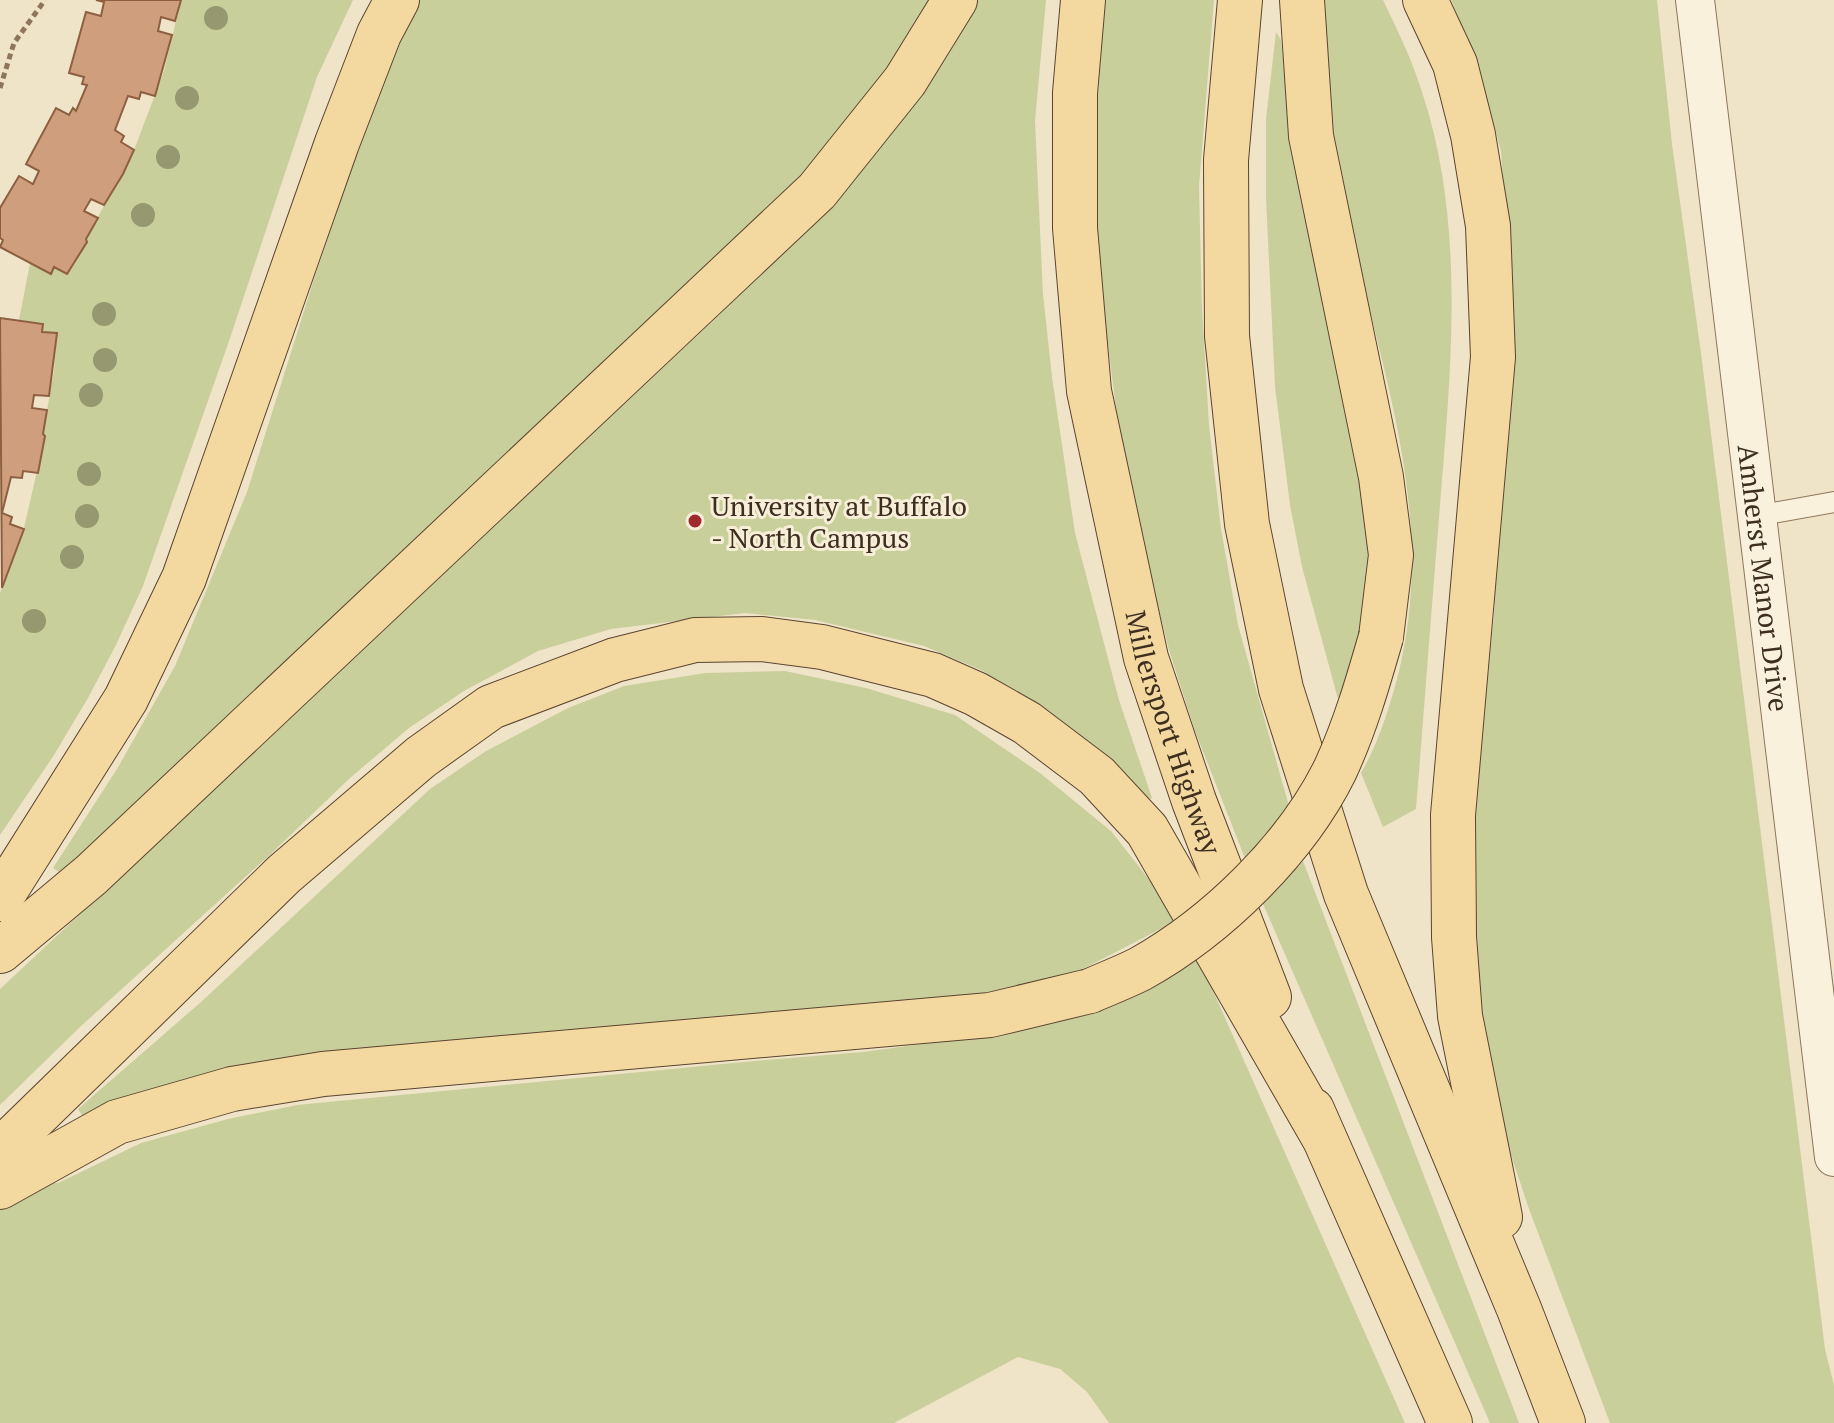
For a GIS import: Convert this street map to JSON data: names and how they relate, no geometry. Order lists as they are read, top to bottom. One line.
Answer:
{"streets":{"main road":["Millersport Highway"],"street":["Amherst Manor Drive"]},"places":["University at Buffalo - North Campus"]}
